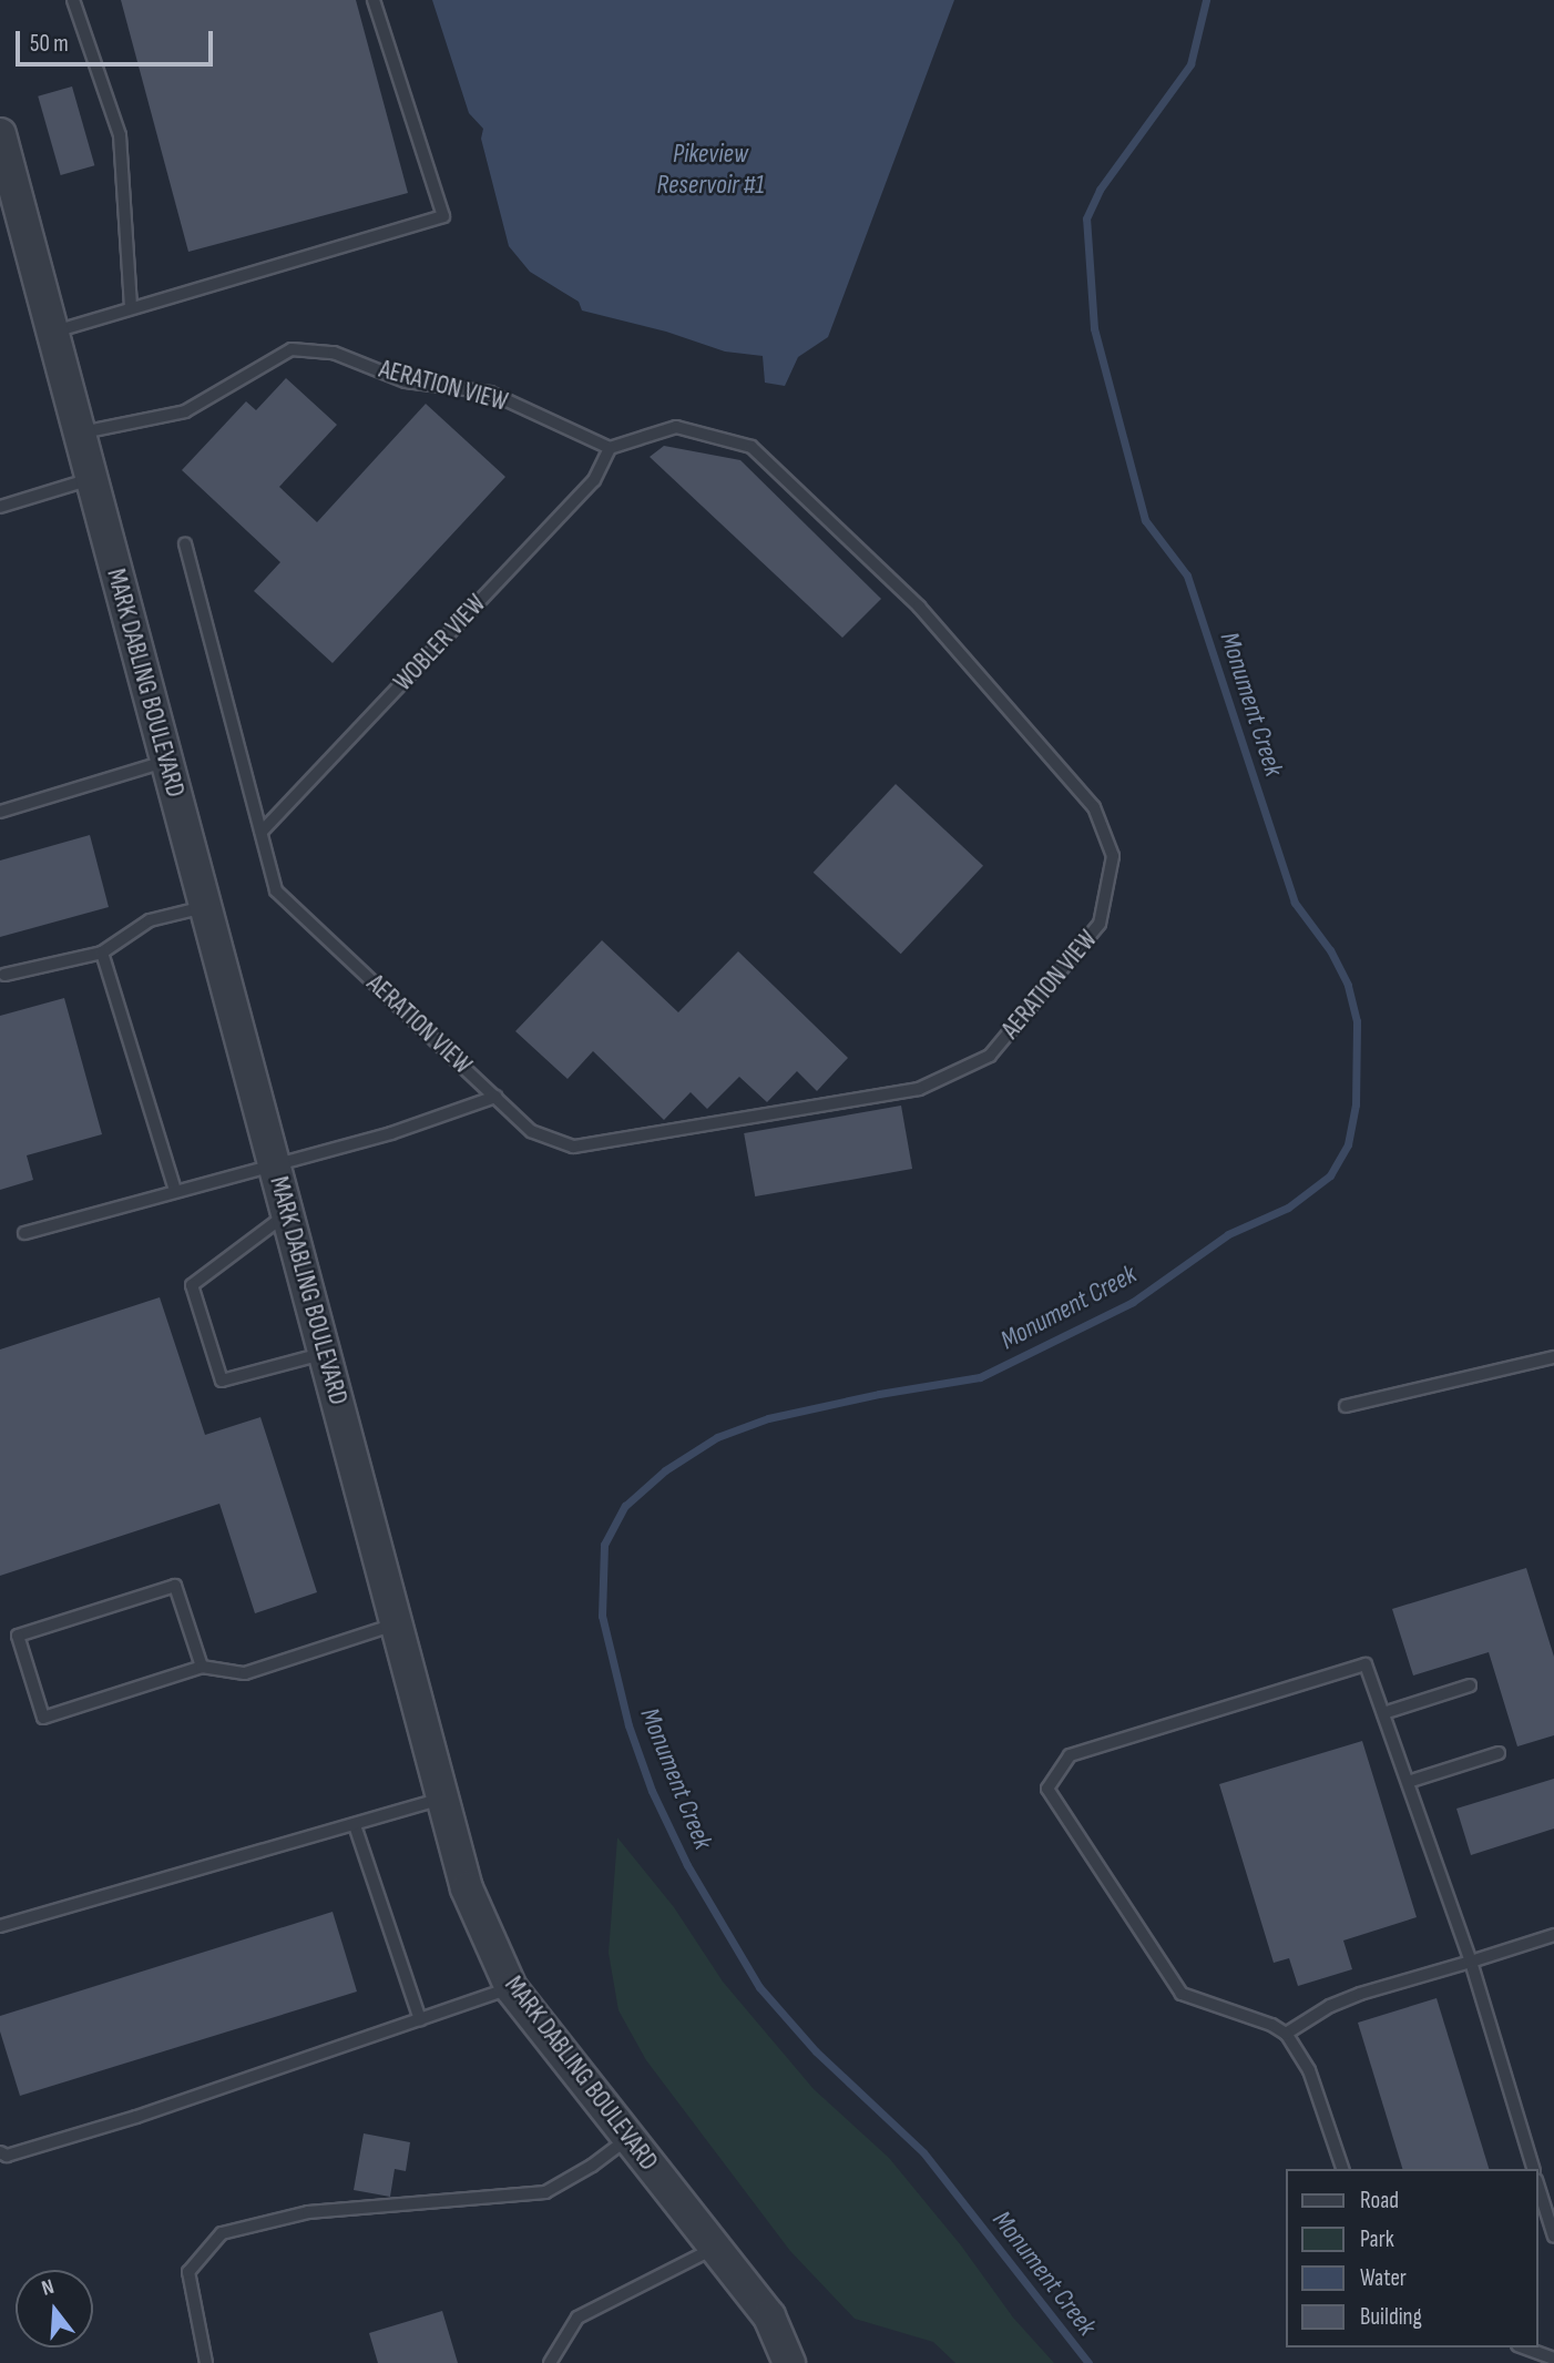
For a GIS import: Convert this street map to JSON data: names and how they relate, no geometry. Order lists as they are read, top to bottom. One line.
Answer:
{"streets":{"street":["MARK DABLING BOULEVARD"],"lane":["AERATION VIEW","WOBLER VIEW"]},"crossings":[["AERATION VIEW","WOBLER VIEW"],["AERATION VIEW","MARK DABLING BOULEVARD"]],"water":["Pikeview Reservoir #1","Monument Creek"],"legend":["Road","Park","Water","Building"],"scale_bar":"50 m","north":"top"}
